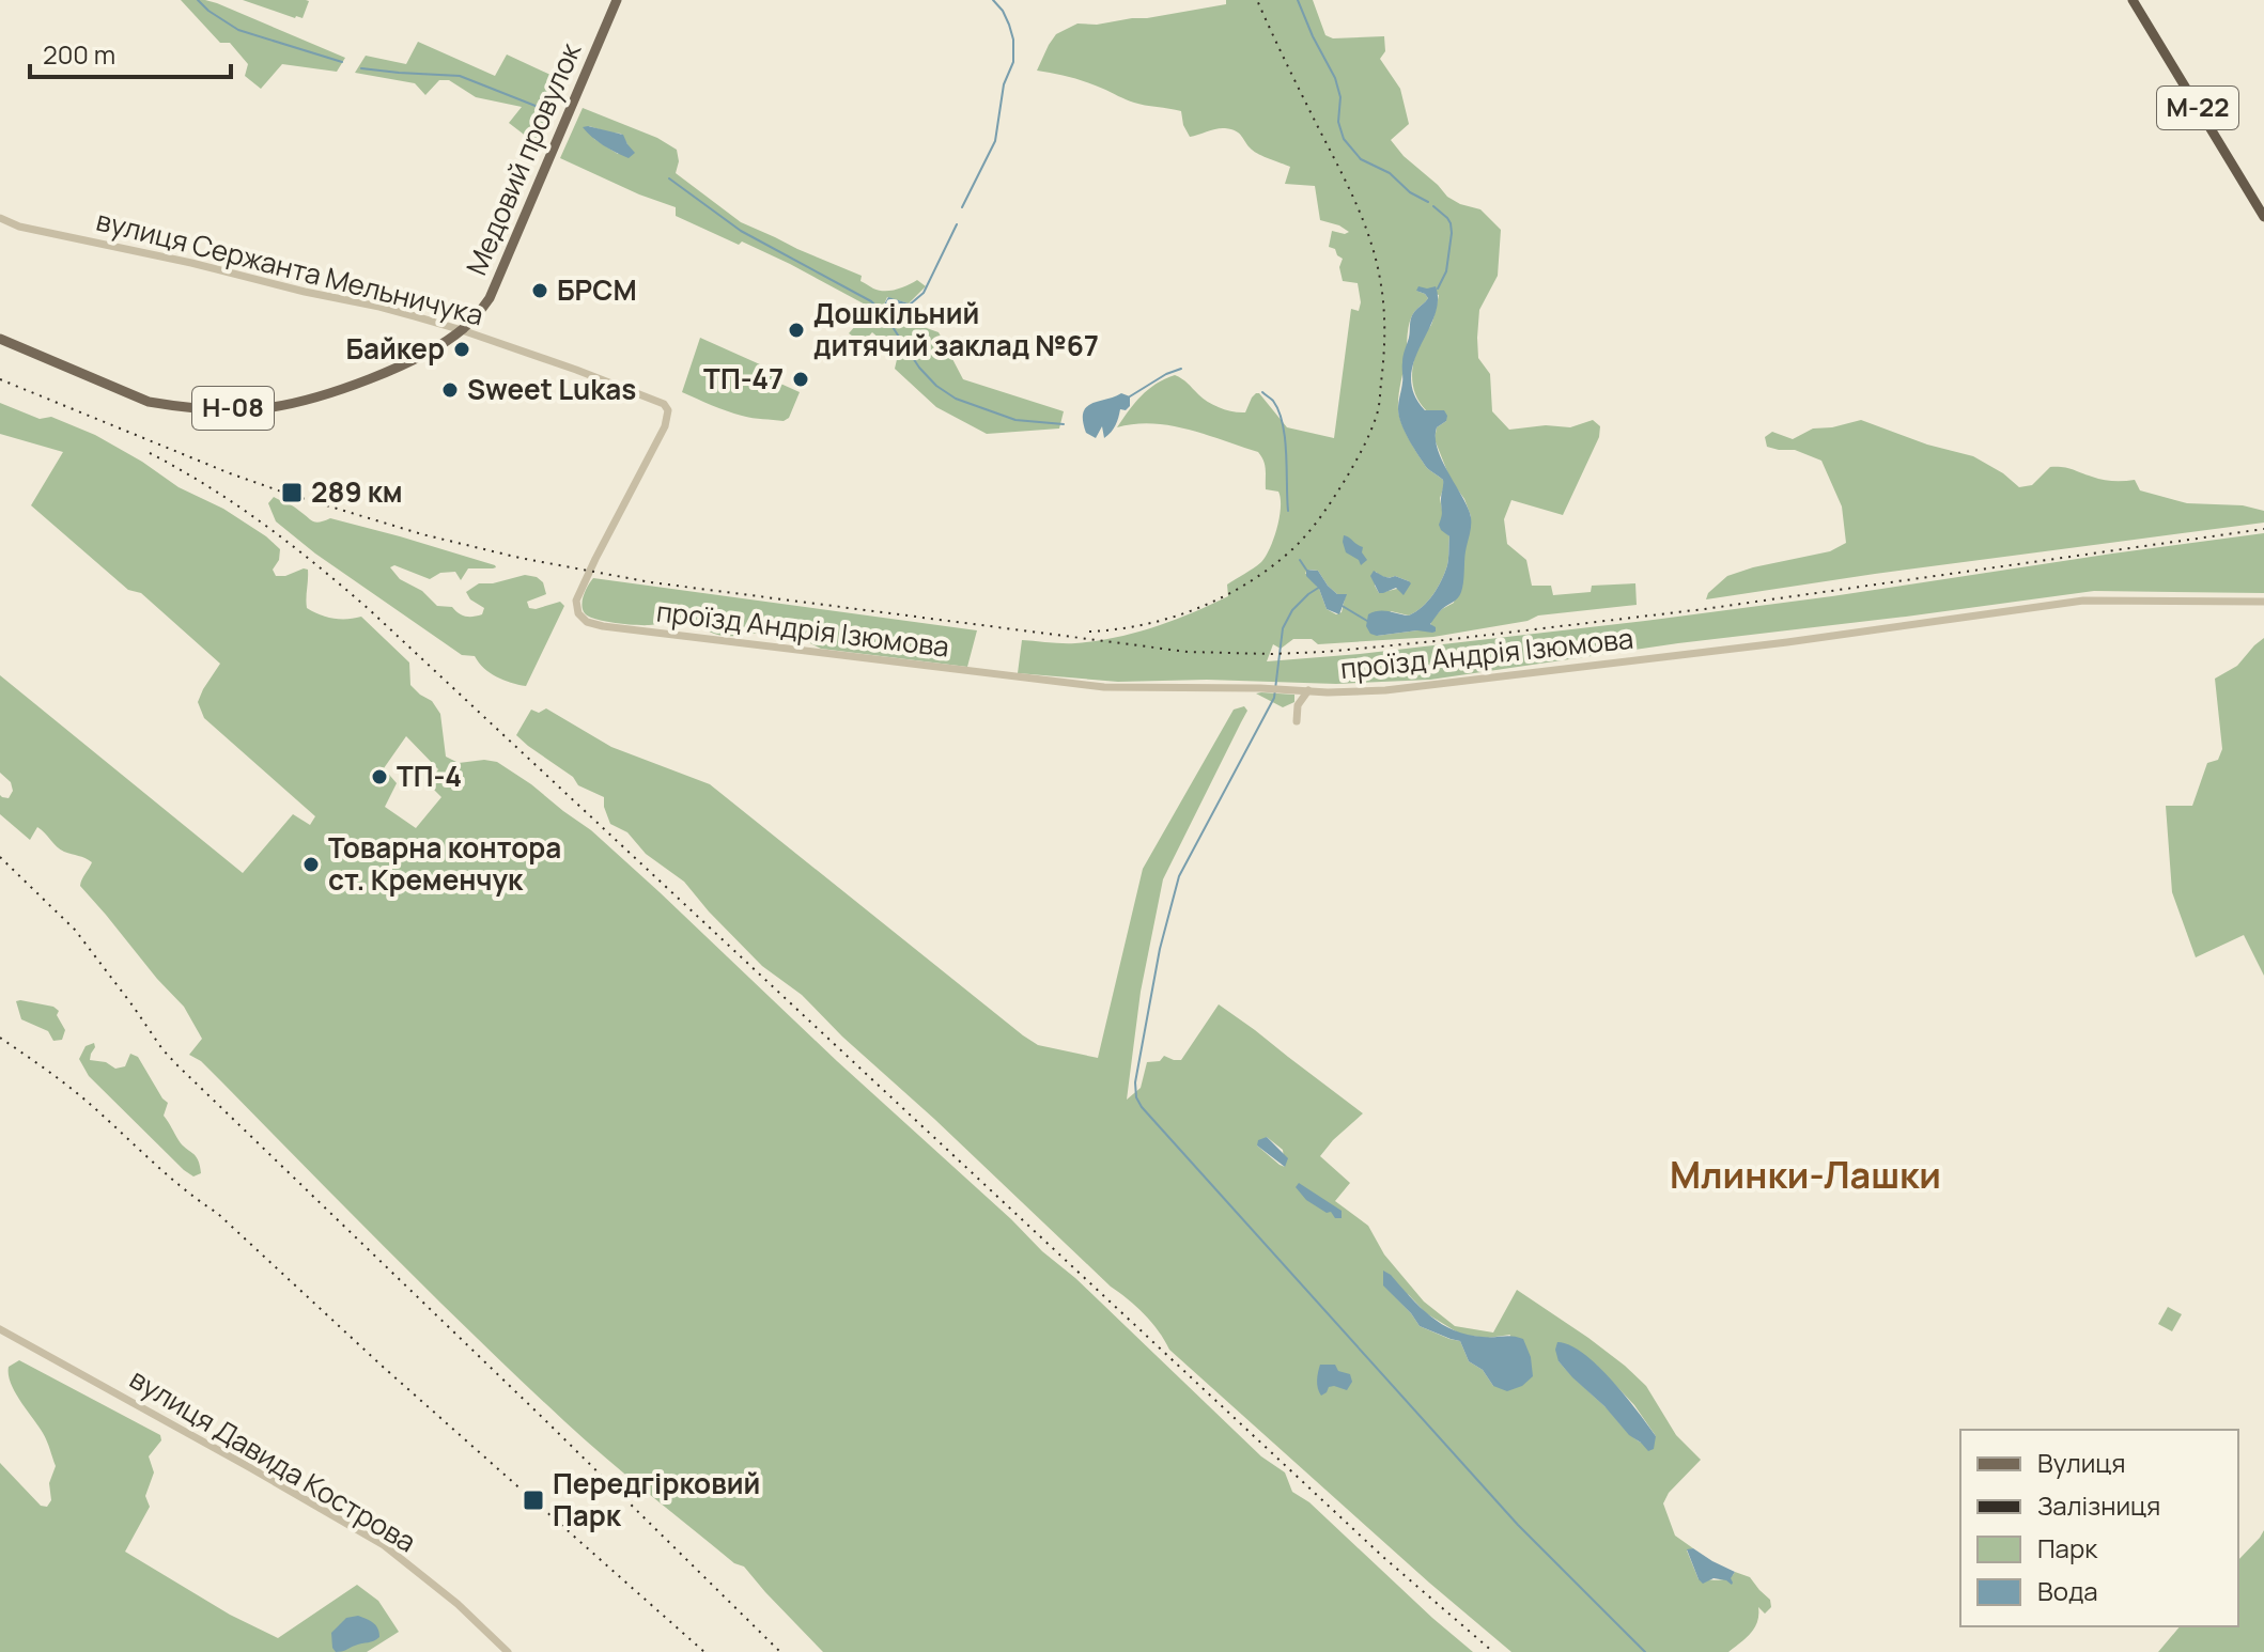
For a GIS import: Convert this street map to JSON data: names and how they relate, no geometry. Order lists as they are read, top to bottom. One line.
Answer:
{"streets":{"highway":["М-22"],"main road":["Медовий провулок","Н-08"],"street":["вулиця Сержанта Мельничука","проїзд Андрія Ізюмова","вулиця Давида Кострова"]},"crossings":[["Медовий провулок","вулиця Сержанта Мельничука"],["Медовий провулок","Н-08"],["вулиця Сержанта Мельничука","Н-08"],["вулиця Сержанта Мельничука","проїзд Андрія Ізюмова"]],"districts":["Млинки-Лашки"],"places":{"other":["БРСМ","Дошкільний дитячий заклад №67","Байкер","ТП-47","Sweet Lukas","ТП-4","Товарна контора ст. Кременчук"],"transit":["289 км","Передгірковий Парк"]},"legend":["Вулиця","Залізниця","Парк","Вода"],"scale_bar":"200 m"}
